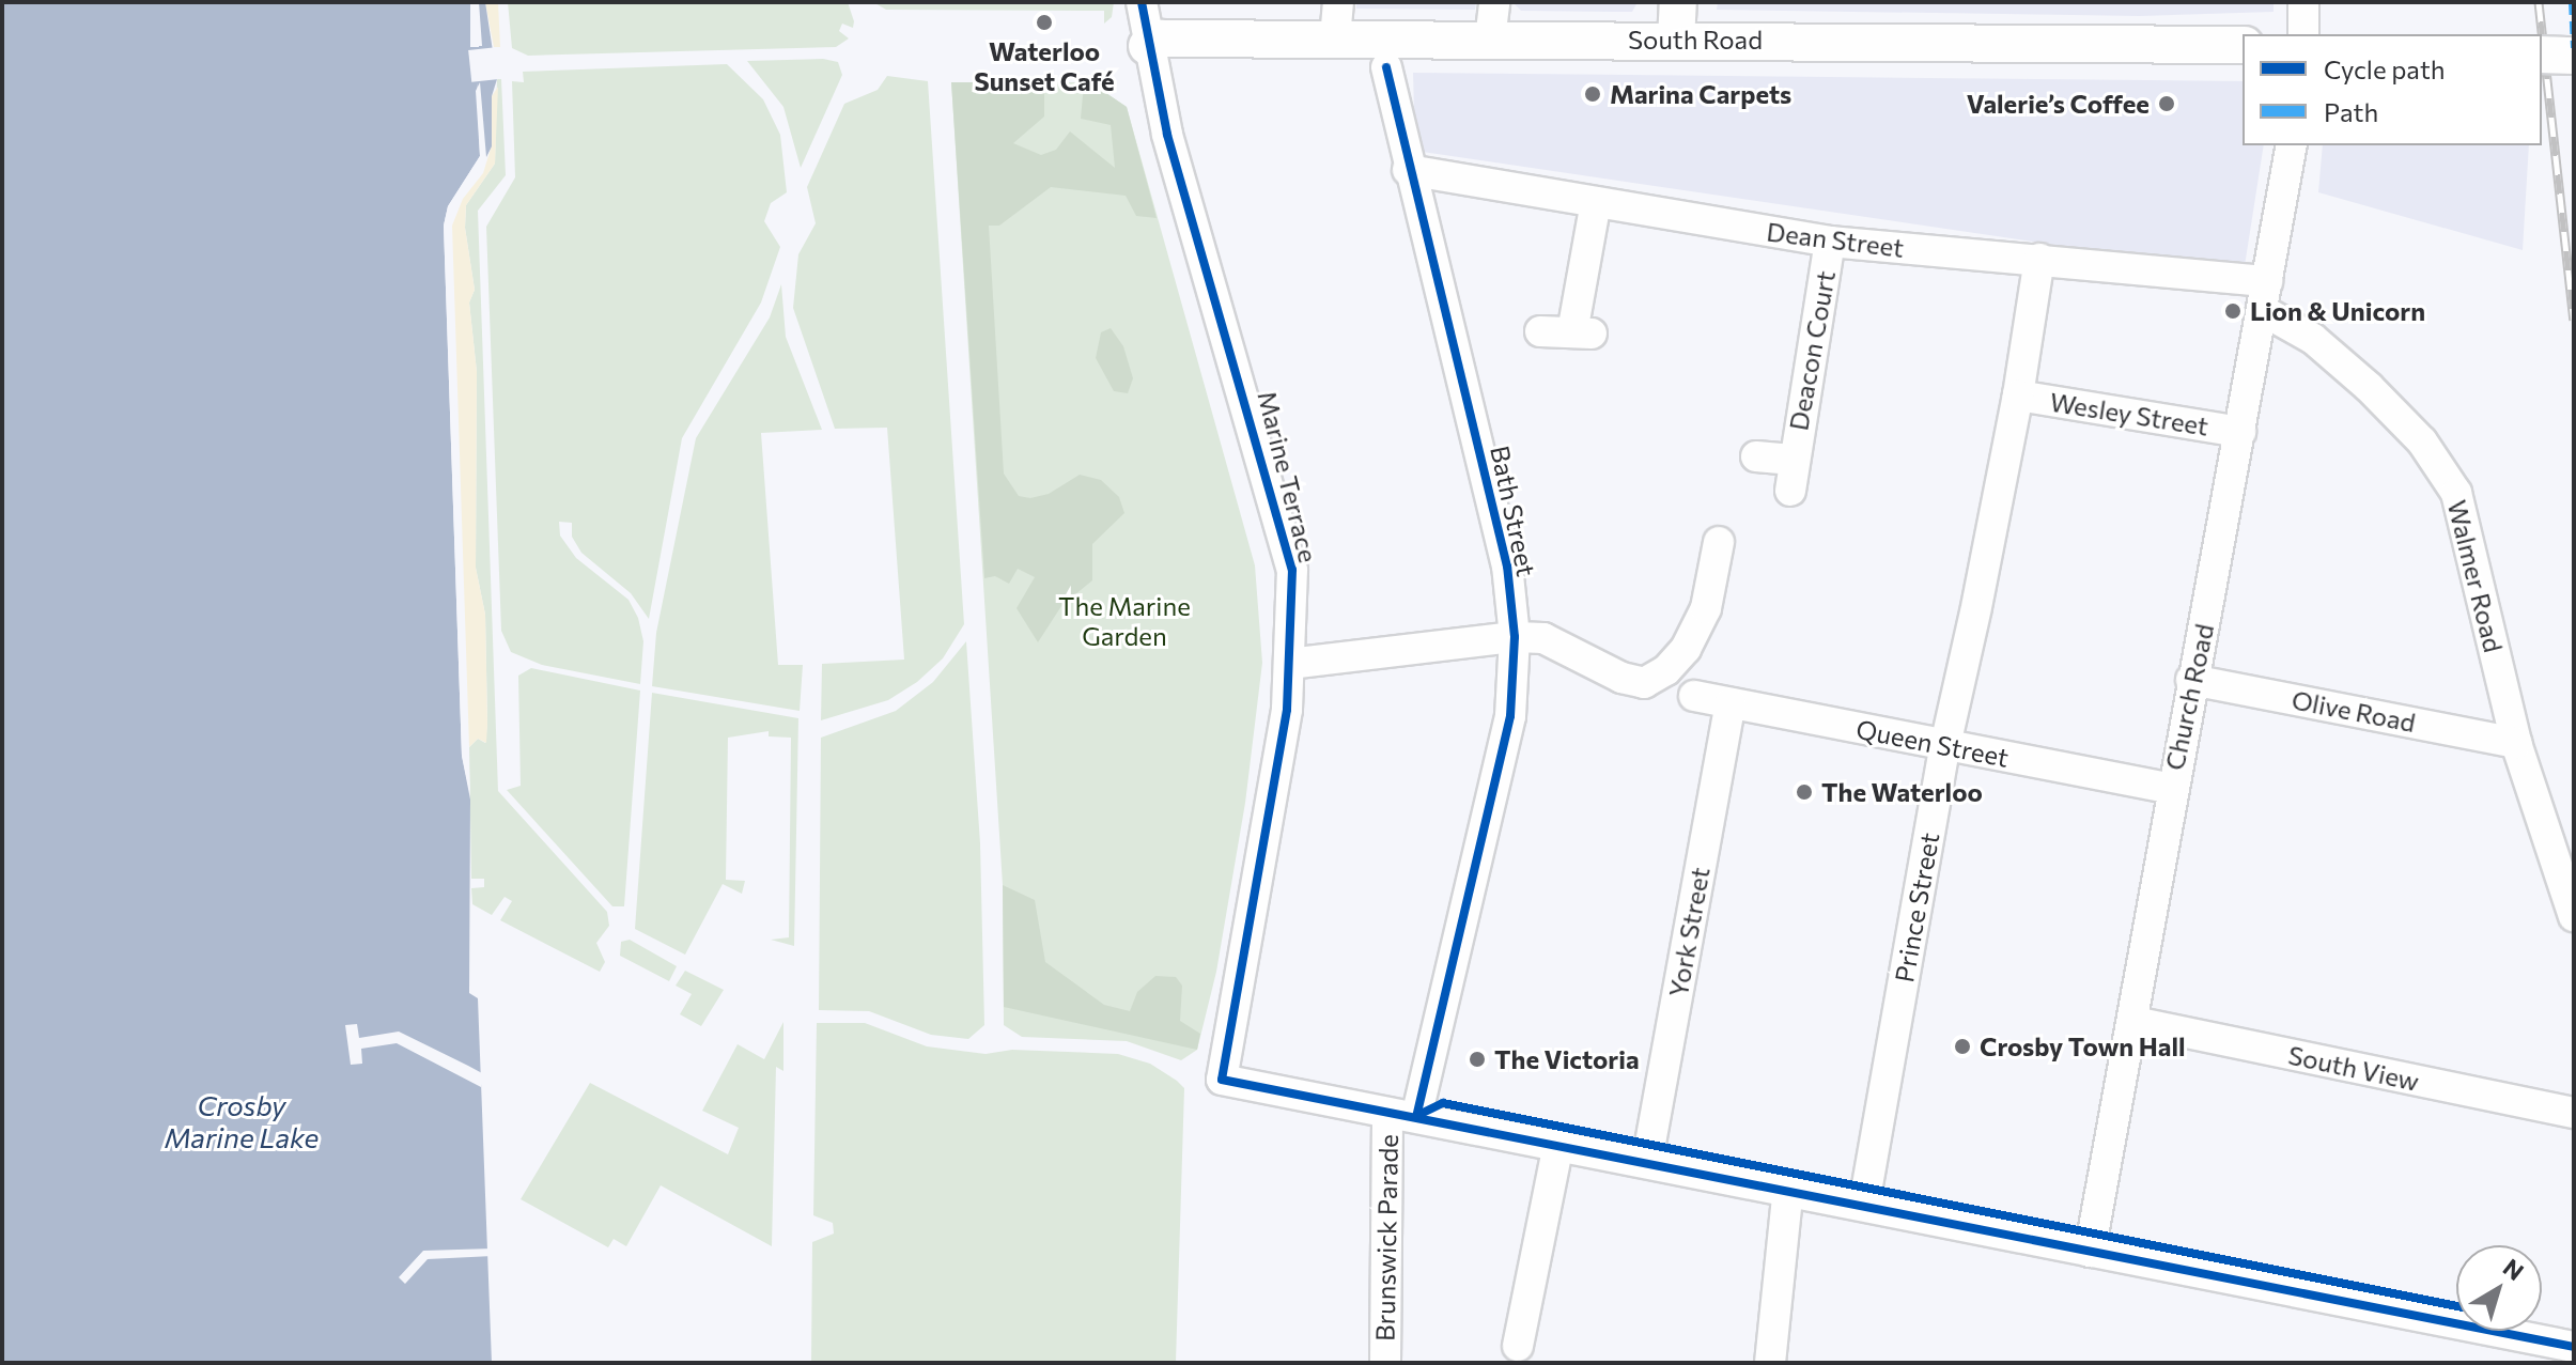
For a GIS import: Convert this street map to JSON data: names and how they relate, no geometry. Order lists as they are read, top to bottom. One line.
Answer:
{"streets":{"street":["South Road","Dean Street","Deacon Court","Wesley Street","Marine Terrace","Bath Street","Walmer Road","Church Road","Olive Road","Queen Street","Prince Street","York Street","South View","Brunswick Parade"]},"crossings":[["South Road","Marine Terrace"],["Dean Street","Deacon Court"],["Dean Street","Wesley Street"],["Dean Street","Bath Street"],["Dean Street","Walmer Road"],["Dean Street","Church Road"],["Wesley Street","Church Road"],["Wesley Street","Prince Street"],["Marine Terrace","Bath Street"],["Marine Terrace","Brunswick Parade"],["Bath Street","Brunswick Parade"],["Walmer Road","Church Road"],["Walmer Road","Olive Road"],["Church Road","Olive Road"],["Church Road","Queen Street"],["Church Road","South View"],["Queen Street","Prince Street"],["Queen Street","York Street"]],"water":["Crosby Marine Lake"],"parks":["The Marine Garden"],"places":["Waterloo Sunset Café","Marina Carpets","Valerie’s Coffee","Lion & Unicorn","The Waterloo","Crosby Town Hall","The Victoria"],"legend":["Cycle path","Path"],"north":"top right"}
